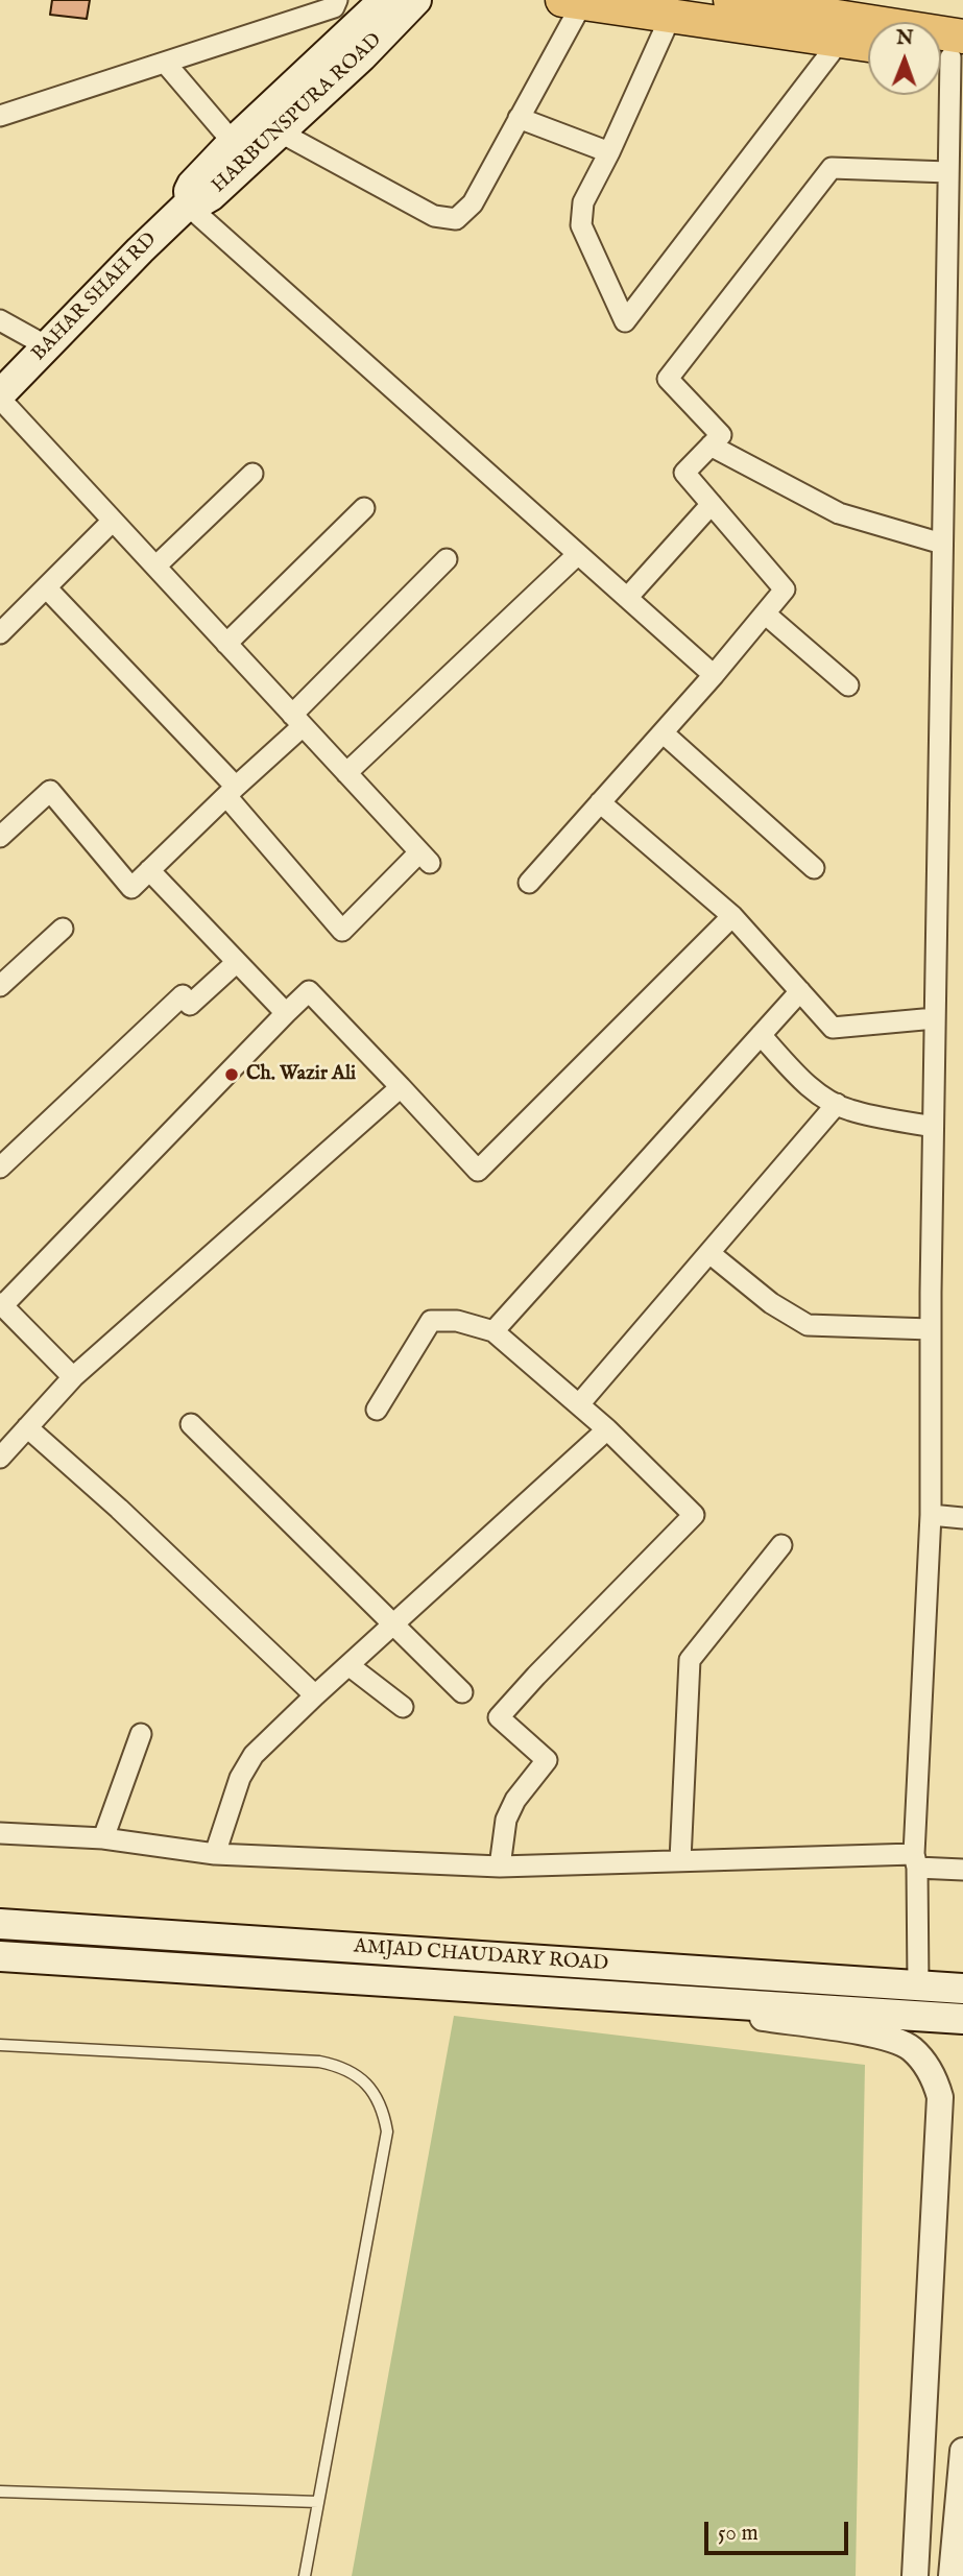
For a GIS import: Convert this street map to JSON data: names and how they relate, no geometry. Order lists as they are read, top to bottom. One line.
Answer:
{"streets":{"main road":["HARBUNSPURA ROAD","BAHAR SHAH RD","AMJAD CHAUDARY ROAD"]},"crossings":[["HARBUNSPURA ROAD","BAHAR SHAH RD"]],"places":["Ch. Wazir Ali"],"scale_bar":"50 m","north":"top"}
